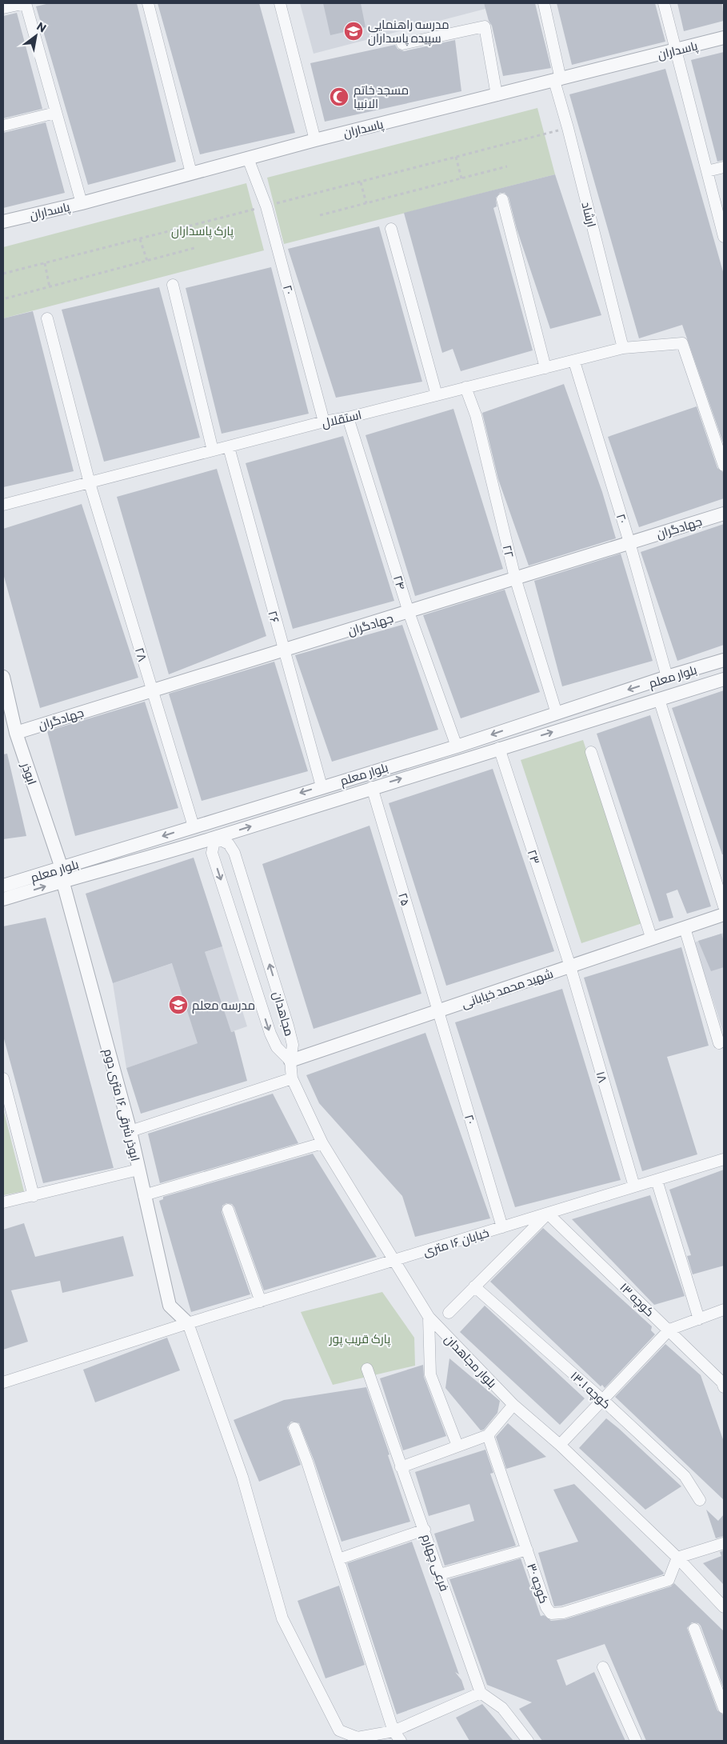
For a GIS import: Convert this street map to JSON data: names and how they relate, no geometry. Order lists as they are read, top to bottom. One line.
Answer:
{"streets":{"street":["پاسداران","ارشاد","۲۰","استقلال","جهادگران","۲۲","۲۴","۲۶","۲۸","بلوار معلم","ابوذر","۲۳","۲۵","شهید محمد خیابانی","مجاهدان","۱۸","ابوذر شرقی ۱۶ متری دوم","خیابان ۱۶ متری","کوچه ۱۳","بلوار مجاهدان","کوچه ۱۳.۱","فرعی چهارم","کوچه ۳۰"]},"crossings":[["پاسداران","ارشاد"],["پاسداران","۲۰"],["ارشاد","استقلال"],["۲۰","استقلال"],["۲۰","جهادگران"],["۲۰","بلوار معلم"],["۲۰","۲۵"],["۲۰","شهید محمد خیابانی"],["۲۰","خیابان ۱۶ متری"],["استقلال","۲۲"],["استقلال","۲۴"],["استقلال","۲۶"],["استقلال","۲۸"],["جهادگران","۲۲"],["جهادگران","۲۴"],["جهادگران","۲۶"],["جهادگران","۲۸"],["جهادگران","ابوذر"],["۲۲","بلوار معلم"],["۲۴","بلوار معلم"],["۲۶","بلوار معلم"],["۲۸","بلوار معلم"],["بلوار معلم","ابوذر"],["بلوار معلم","۲۳"],["بلوار معلم","۲۵"],["بلوار معلم","مجاهدان"],["بلوار معلم","ابوذر شرقی ۱۶ متری دوم"],["ابوذر","ابوذر شرقی ۱۶ متری دوم"],["۲۳","شهید محمد خیابانی"],["۲۳","۱۸"],["۲۵","شهید محمد خیابانی"],["شهید محمد خیابانی","مجاهدان"],["شهید محمد خیابانی","۱۸"],["شهید محمد خیابانی","بلوار مجاهدان"],["مجاهدان","بلوار مجاهدان"],["۱۸","خیابان ۱۶ متری"],["ابوذر شرقی ۱۶ متری دوم","خیابان ۱۶ متری"],["خیابان ۱۶ متری","کوچه ۱۳"],["خیابان ۱۶ متری","بلوار مجاهدان"],["بلوار مجاهدان","کوچه ۳۰"]],"parks":["پارک پاسداران","پارک قریب پور"],"places":{"school or university":["مدرسه راهنمایی سپیده پاسداران","مدرسه معلم"],"mosque":["مسجد خاتم الانبیا"]},"north":"top right"}
